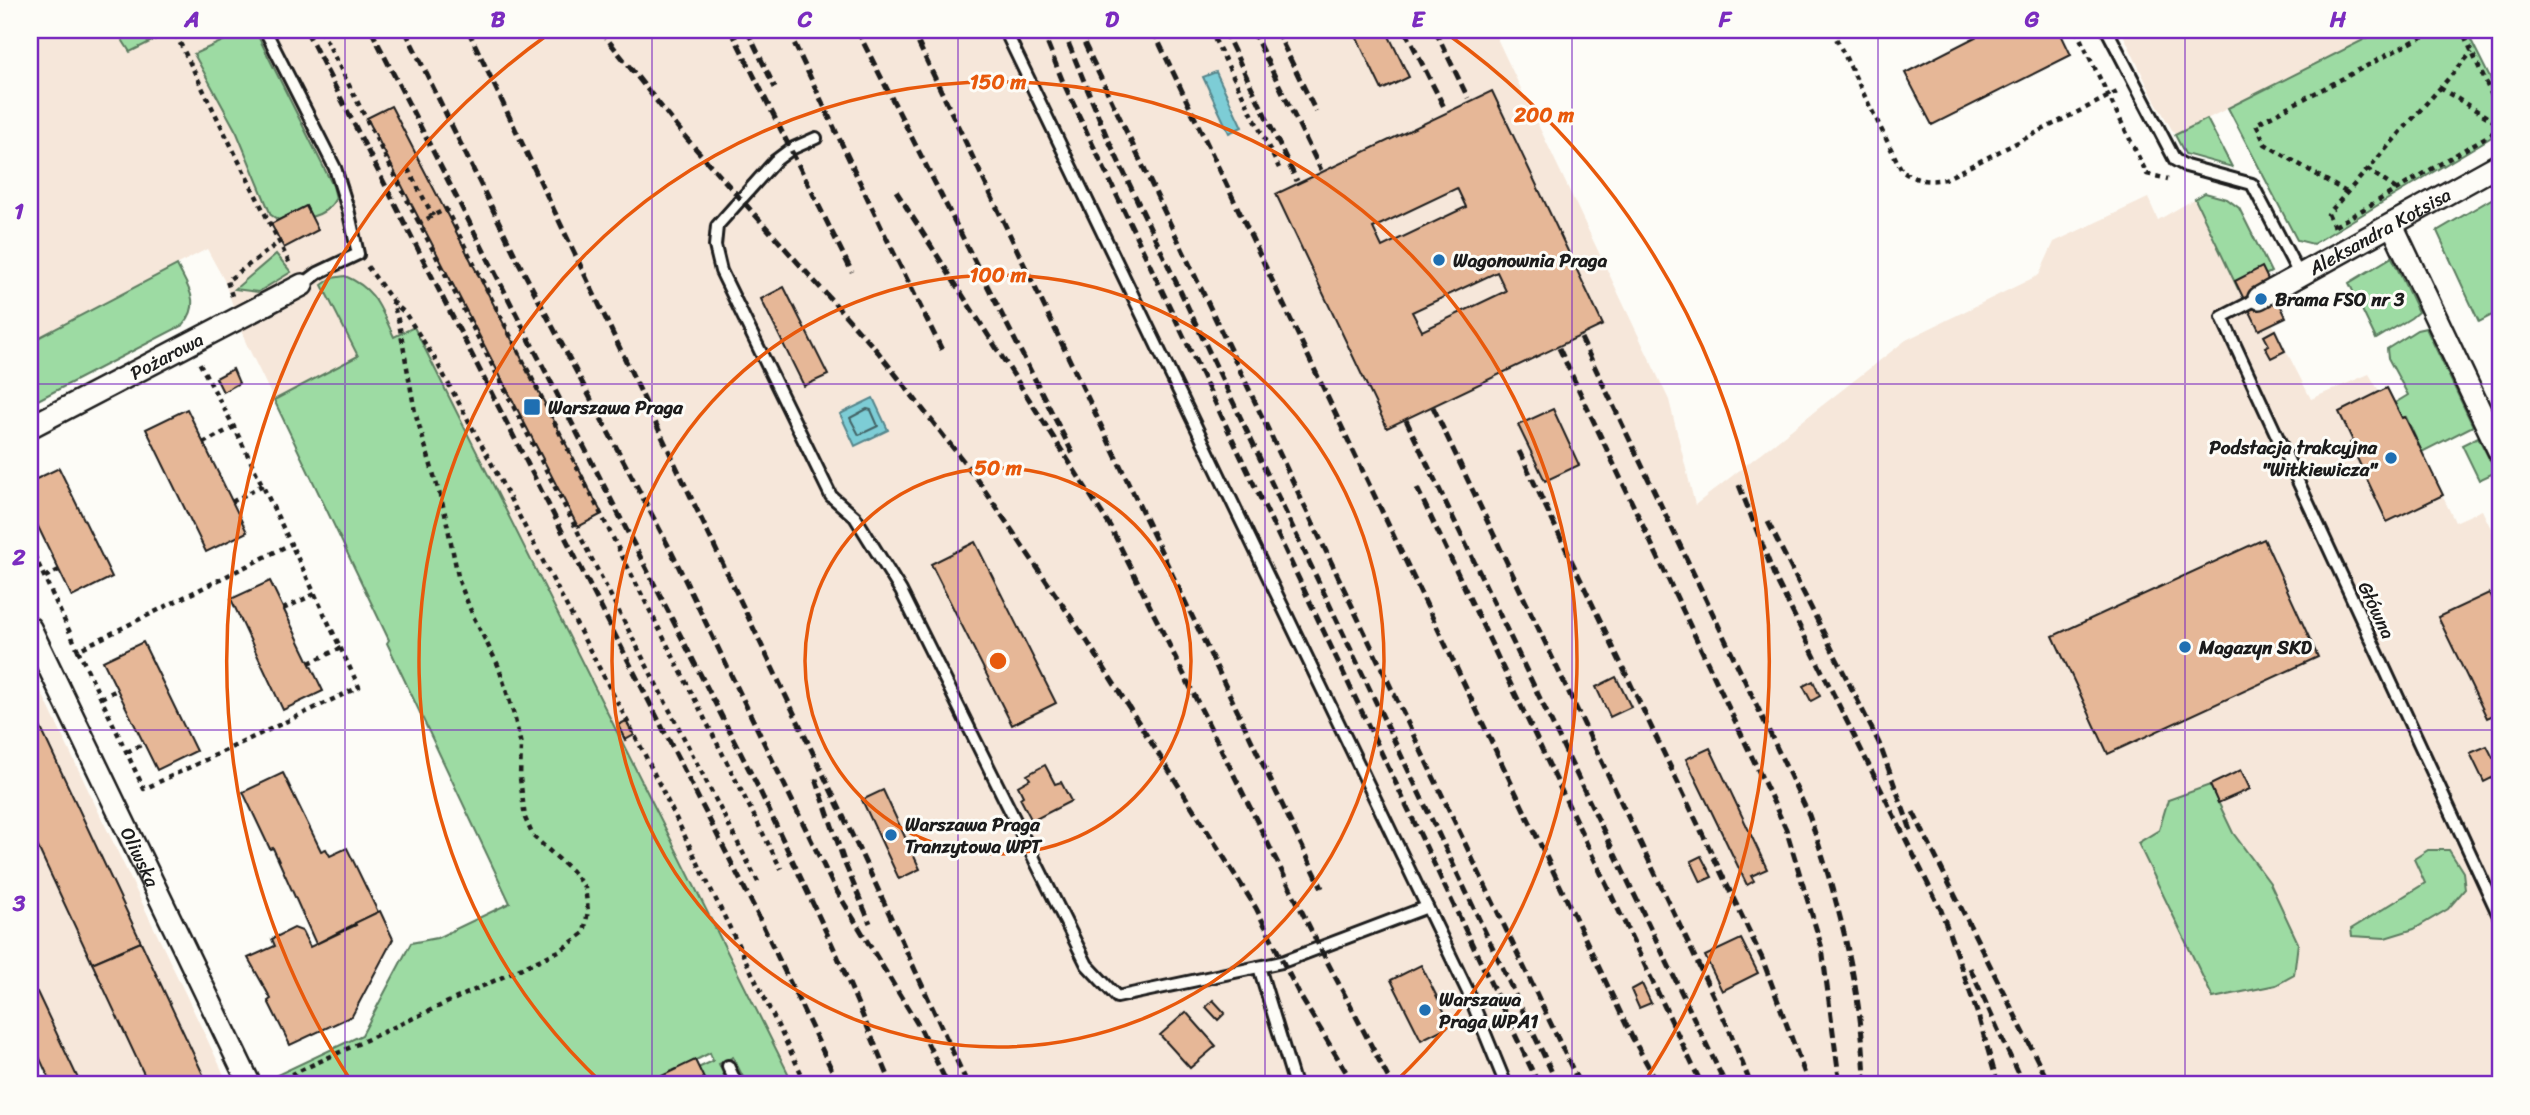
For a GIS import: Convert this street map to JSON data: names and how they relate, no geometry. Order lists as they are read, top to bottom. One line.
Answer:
{"streets":{"street":["Aleksandra Kotsisa","Pożarowa","Oliwska"],"lane":["Główna"]},"crossings":[["Aleksandra Kotsisa","Główna"]],"places":{"other":["Wagonownia Praga","Brama FSO nr 3","Podstacja trakcyjna \"Witkiewicza\"","Magazyn SKD","Warszawa Praga Tranzytowa WPT","Warszawa Praga WPA1"],"transit":["Warszawa Praga"]},"grid":{"columns":["A","B","C","D","E","F","G","H"],"rows":["1","2","3"]},"rings":["150 m","200 m","100 m","50 m"]}
